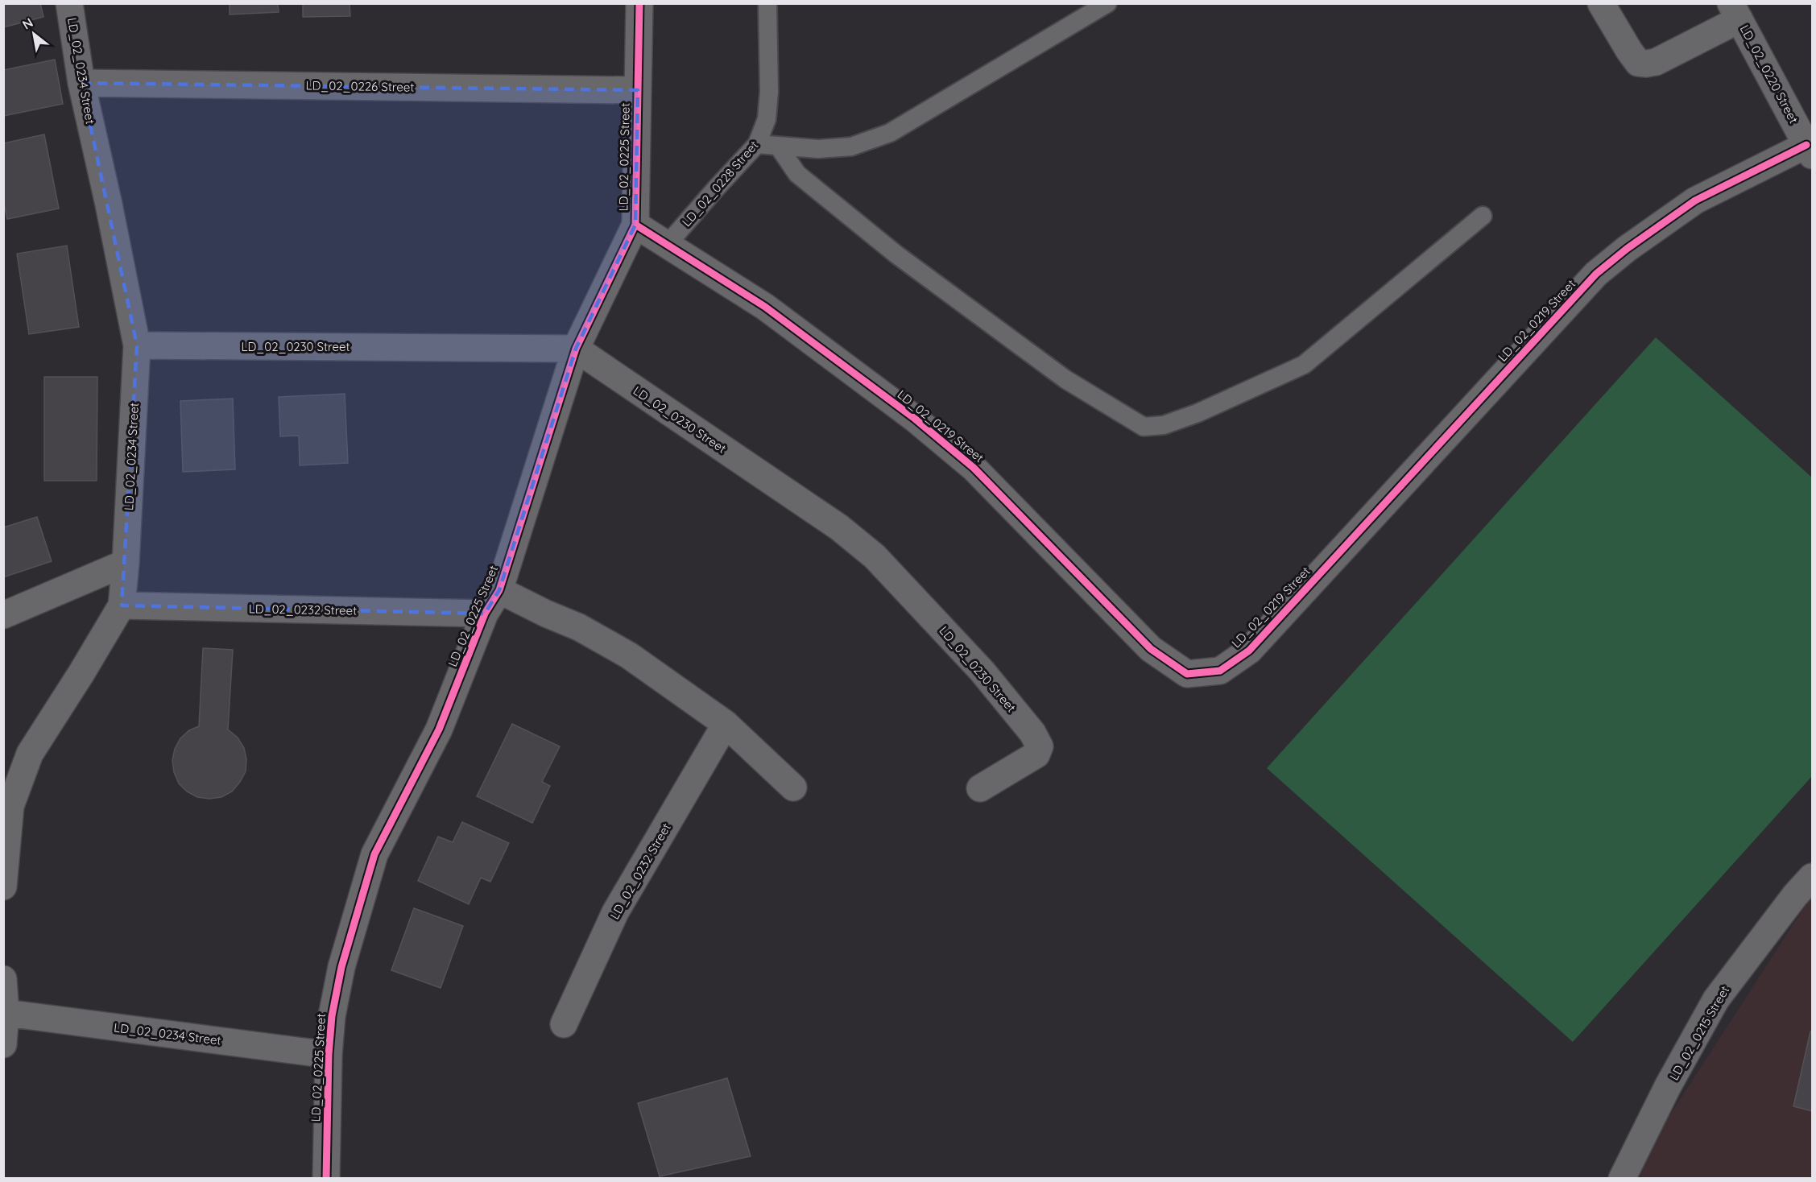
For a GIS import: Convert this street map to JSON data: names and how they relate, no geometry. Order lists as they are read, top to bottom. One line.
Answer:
{"streets":{"street":["LD_02_0234 Street","LD_02_0220 Street","LD_02_0226 Street","LD_02_0225 Street","LD_02_0219 Street","LD_02_0230 Street","LD_02_0232 Street","LD_02_0215 Street"],"lane":["LD_02_0228 Street"]},"crossings":[["LD_02_0234 Street","LD_02_0226 Street"],["LD_02_0234 Street","LD_02_0225 Street"],["LD_02_0234 Street","LD_02_0230 Street"],["LD_02_0234 Street","LD_02_0232 Street"],["LD_02_0220 Street","LD_02_0219 Street"],["LD_02_0226 Street","LD_02_0225 Street"],["LD_02_0225 Street","LD_02_0219 Street"],["LD_02_0225 Street","LD_02_0230 Street"],["LD_02_0225 Street","LD_02_0232 Street"],["LD_02_0228 Street","LD_02_0219 Street"]],"north":"top left"}
